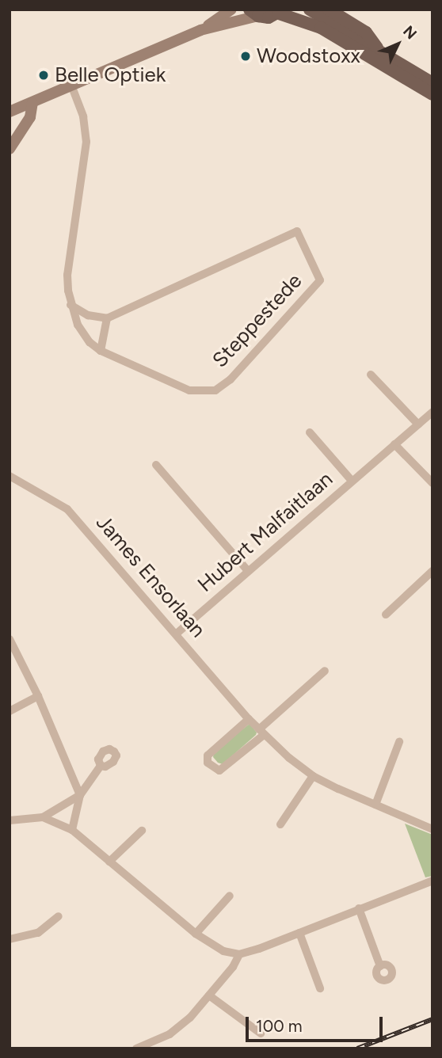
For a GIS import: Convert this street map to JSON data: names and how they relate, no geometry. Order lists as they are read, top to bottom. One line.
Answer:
{"streets":{"street":["Steppestede","Hubert Malfaitlaan","James Ensorlaan"]},"crossings":[["Hubert Malfaitlaan","James Ensorlaan"]],"places":["Woodstoxx","Belle Optiek"],"scale_bar":"100 m","north":"top right"}
